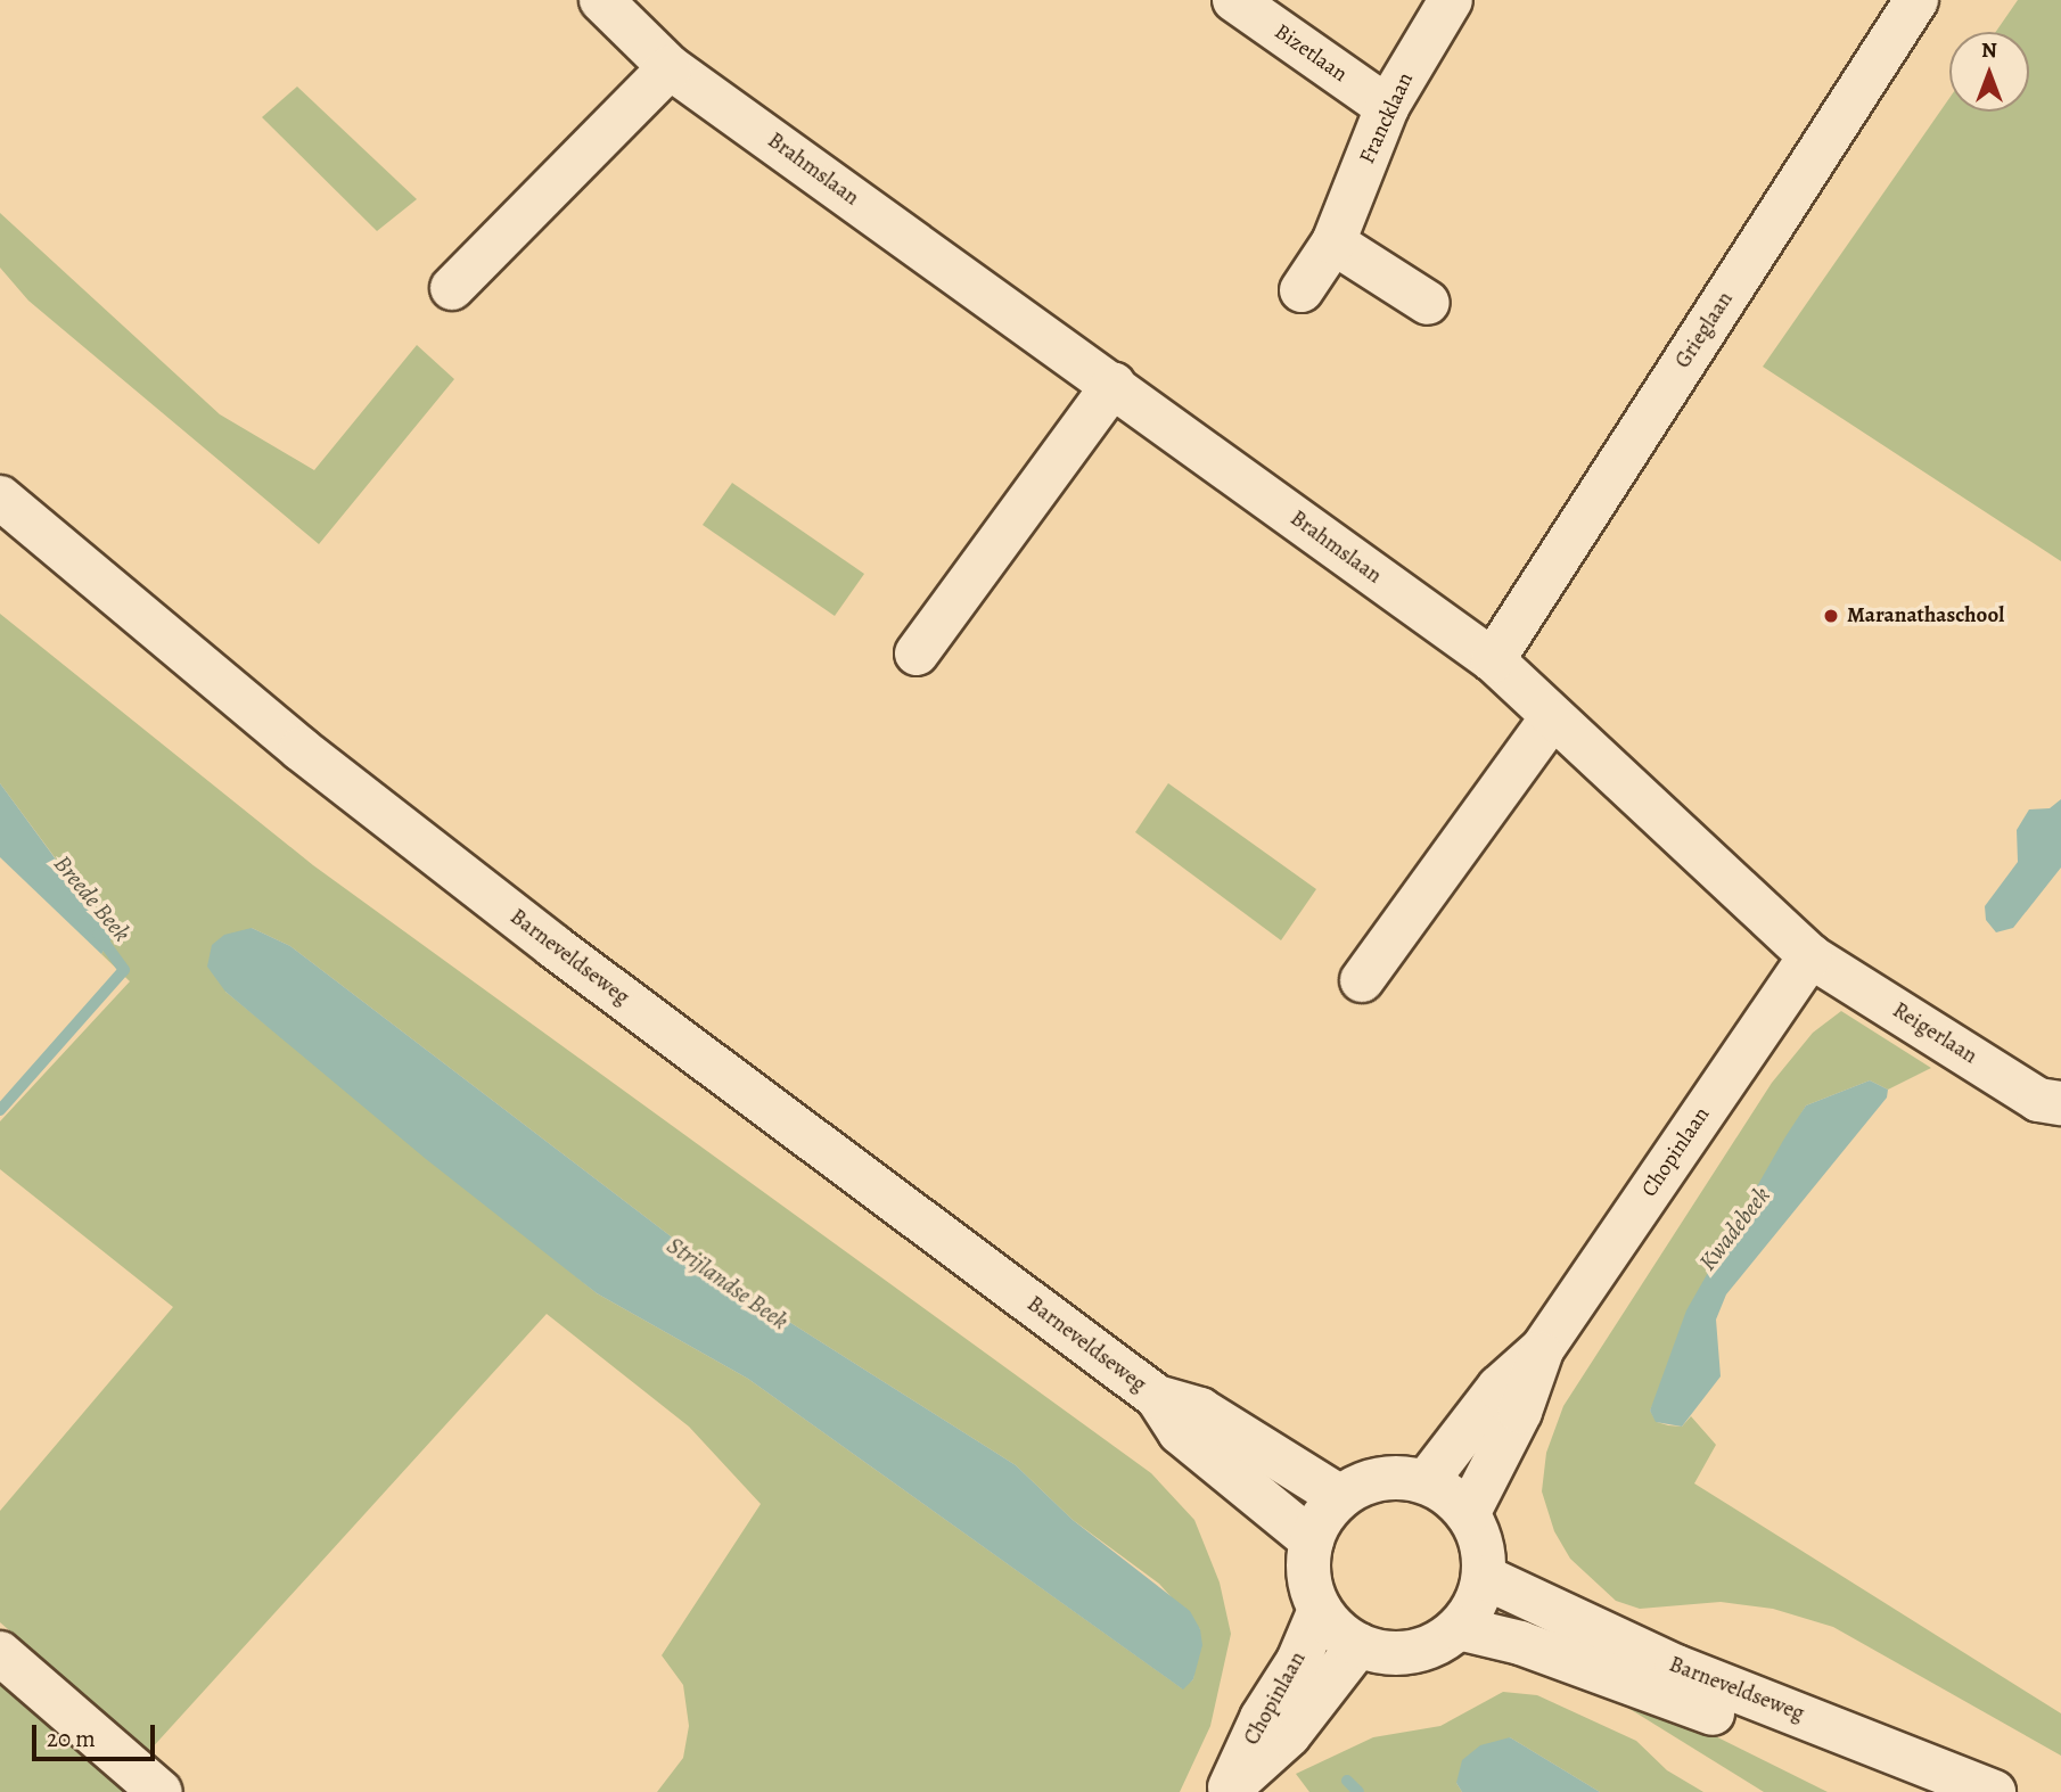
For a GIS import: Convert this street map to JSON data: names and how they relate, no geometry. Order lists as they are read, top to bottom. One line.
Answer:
{"streets":{"street":["Bizetlaan","Francklaan","Brahmslaan","Grieglaan","Barneveldseweg","Reigerlaan","Chopinlaan"]},"crossings":[["Bizetlaan","Francklaan"],["Brahmslaan","Grieglaan"],["Brahmslaan","Reigerlaan"],["Brahmslaan","Chopinlaan"],["Barneveldseweg","Chopinlaan"],["Reigerlaan","Chopinlaan"]],"water":["Breede Beek","Kwadebeek","Strijlandse Beek"],"places":["Maranathaschool"],"scale_bar":"20 m","north":"top"}
